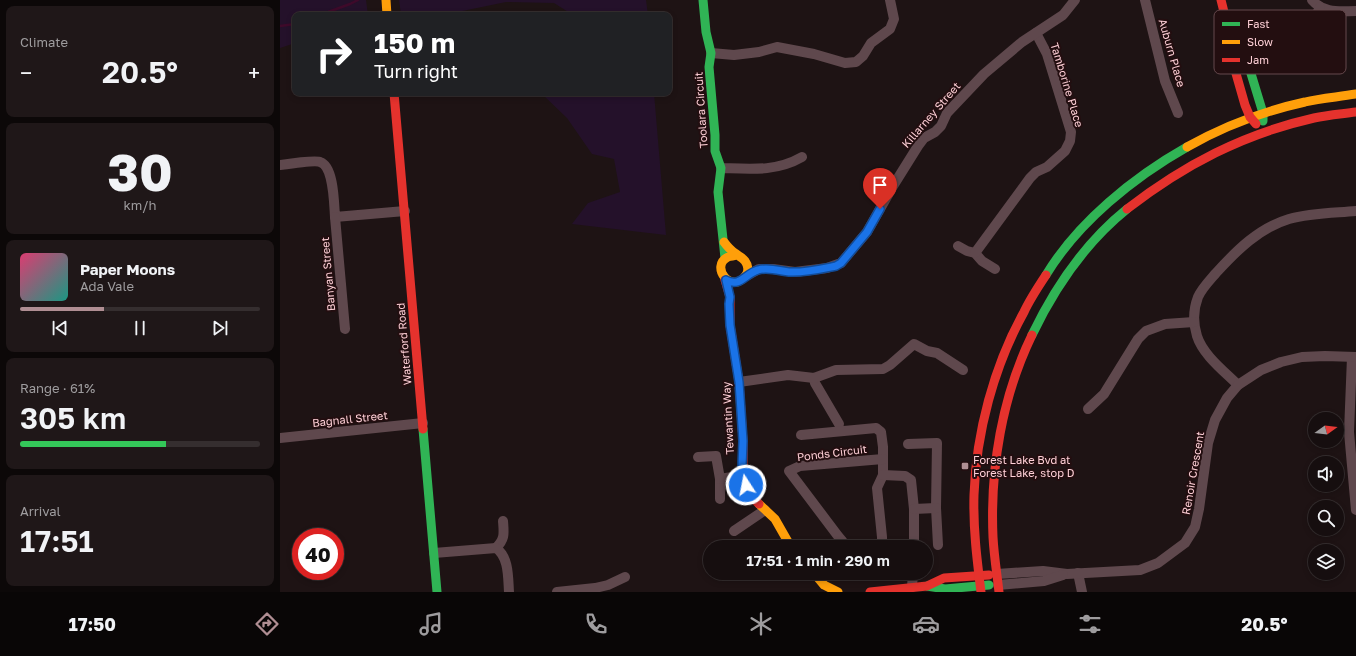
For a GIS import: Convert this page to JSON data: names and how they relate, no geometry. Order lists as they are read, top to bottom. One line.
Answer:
{"streets":{"street":["Auburn Place","Tamborine Place","Toolara Circuit","Killarney Street","Banyan Street","Waterford Road","Tewantin Way","Bagnall Street","Ponds Circuit","Renoir Crescent"]},"crossings":[["Tamborine Place","Killarney Street"],["Toolara Circuit","Killarney Street"],["Toolara Circuit","Tewantin Way"],["Killarney Street","Tewantin Way"],["Waterford Road","Bagnall Street"]],"places":{"transit":["Forest Lake Bvd at Forest Lake, stop D"]},"legend":["Fast","Slow","Jam"],"north":"right","page":{"tile":["Climate",["30","km/h"],["Range · 61%","305 km"],["Arrival","17:51"]],"turn":["150 m","Turn right"],"heat":["−","20.5°","+"],"song":["Paper Moons","Ada Vale"],"limit":"40","trip":"17:51 · 1 min · 290 m","tabs":["17:50","20.5°"]}}
